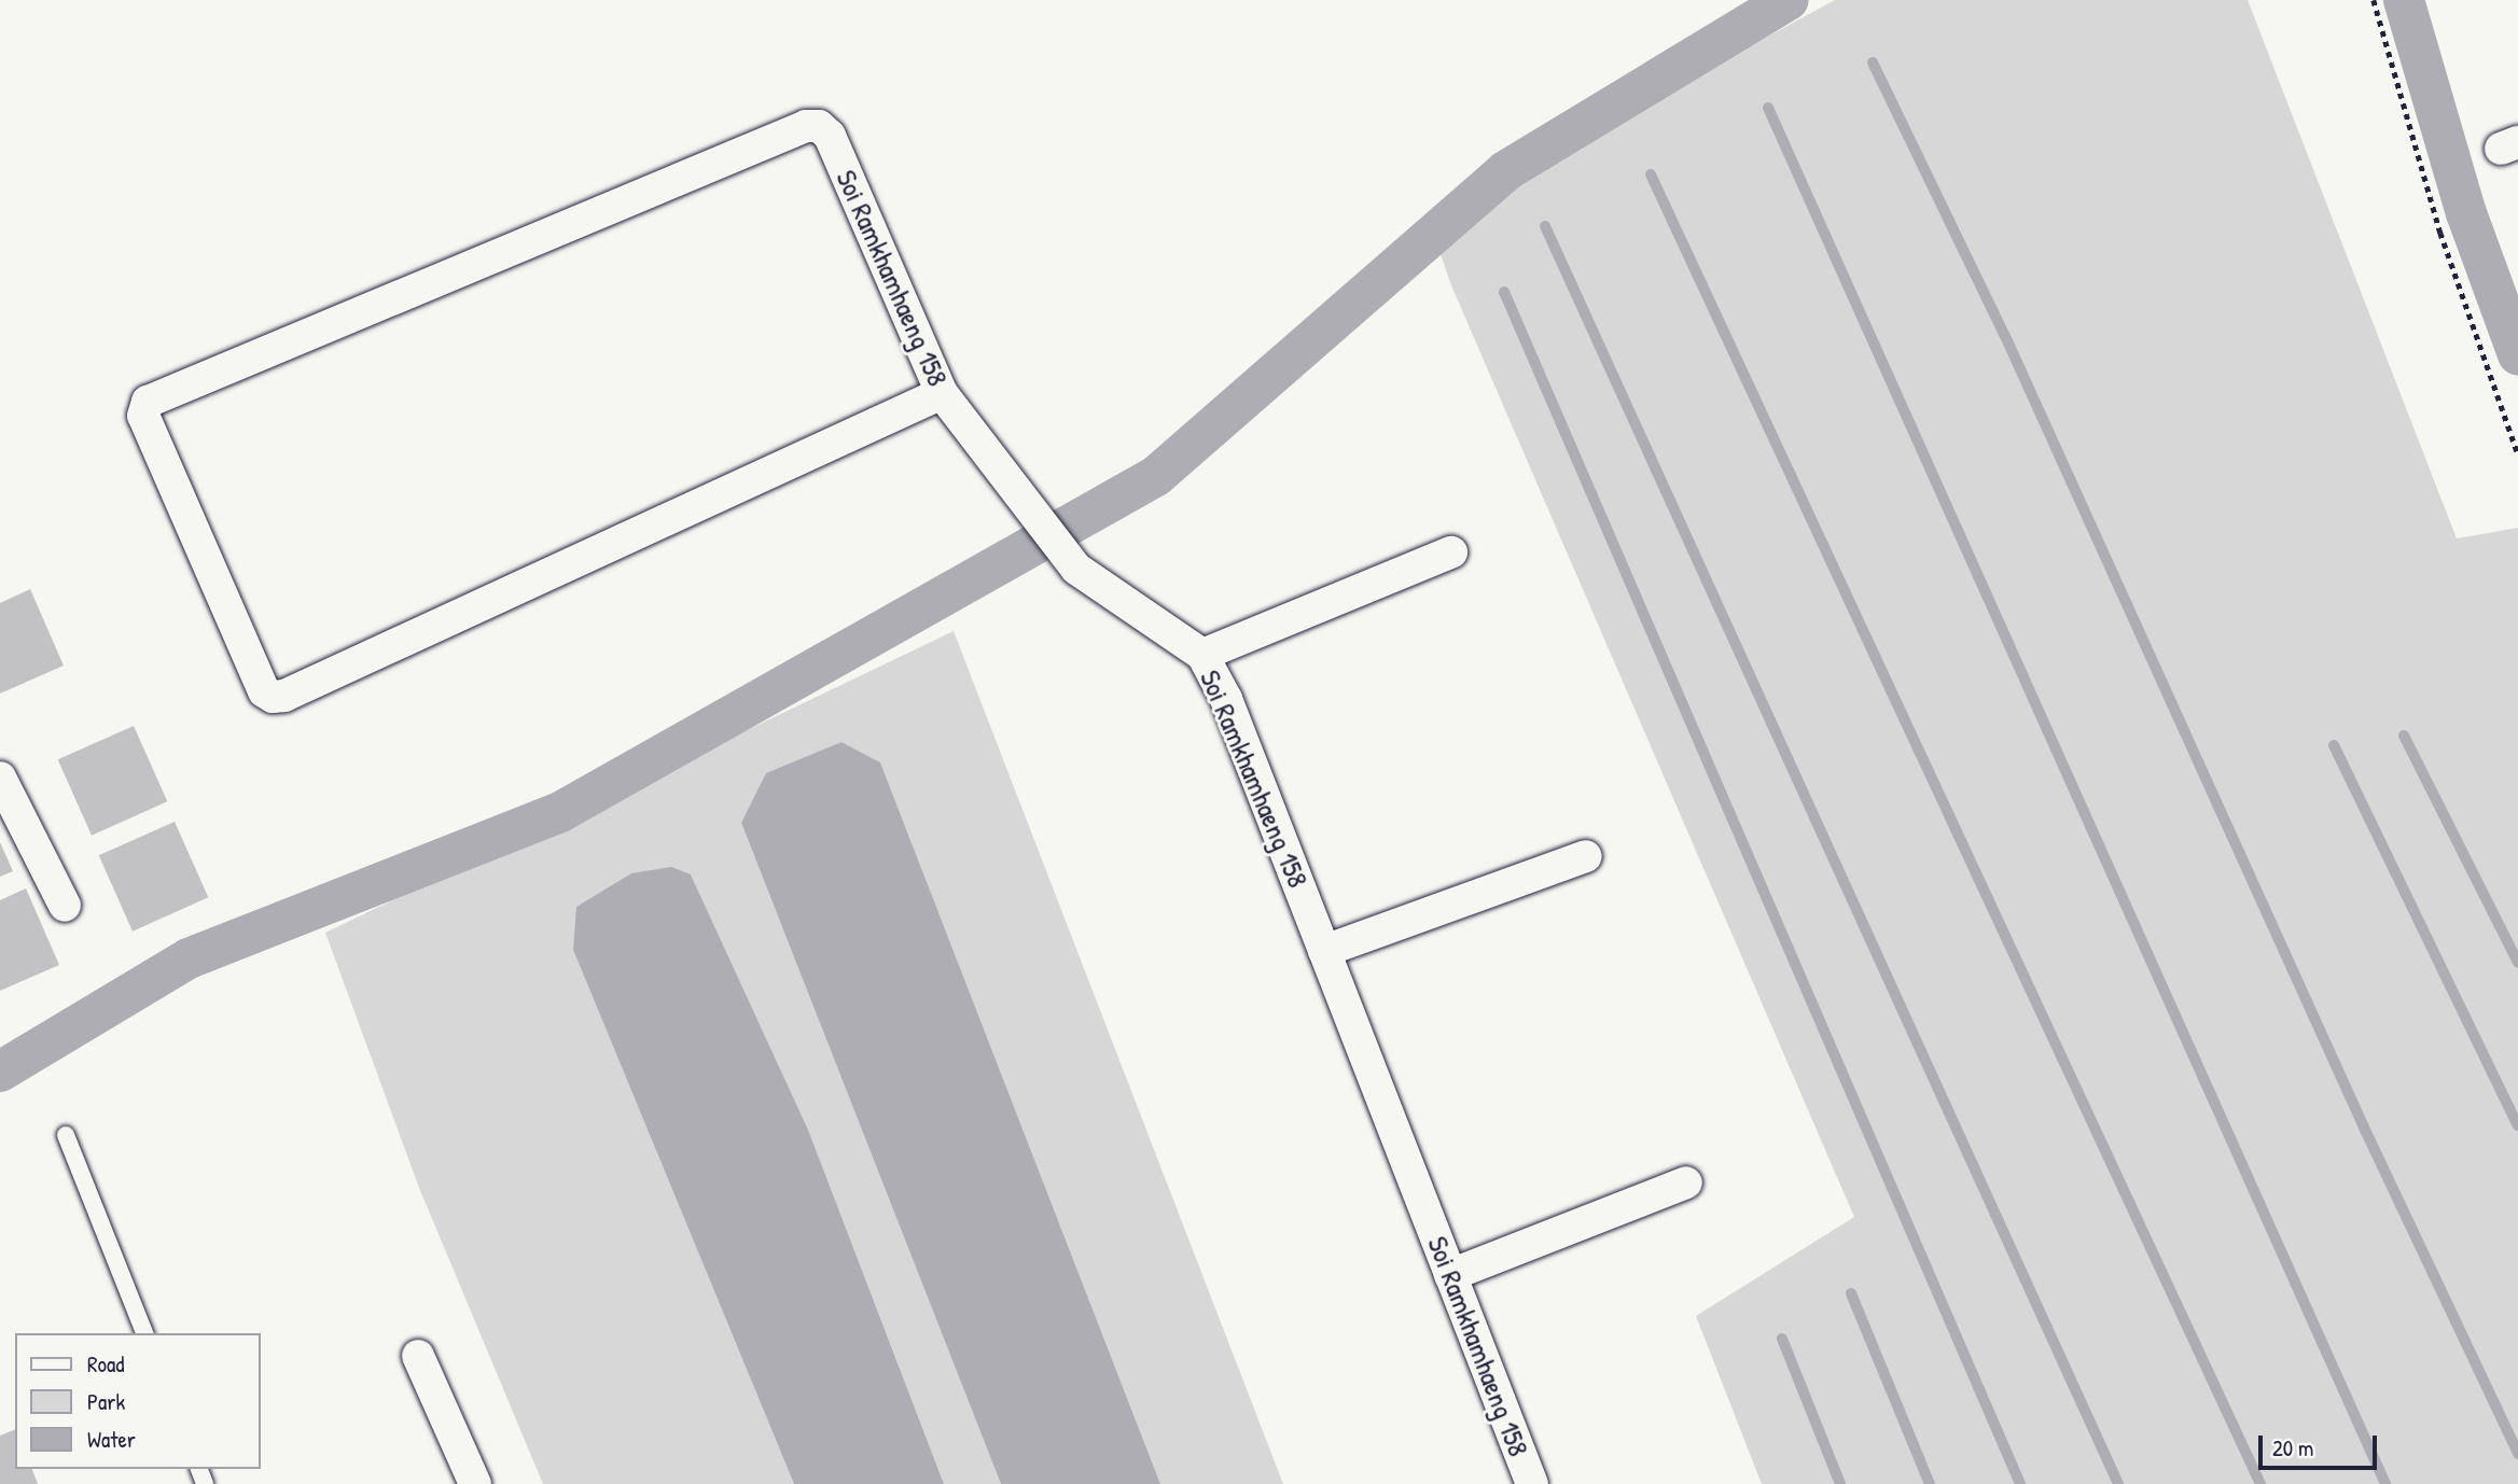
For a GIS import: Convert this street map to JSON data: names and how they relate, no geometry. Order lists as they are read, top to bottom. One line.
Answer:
{"streets":{"street":["Soi Ramkhamhaeng 158"]},"legend":["Road","Park","Water"],"scale_bar":"20 m"}
